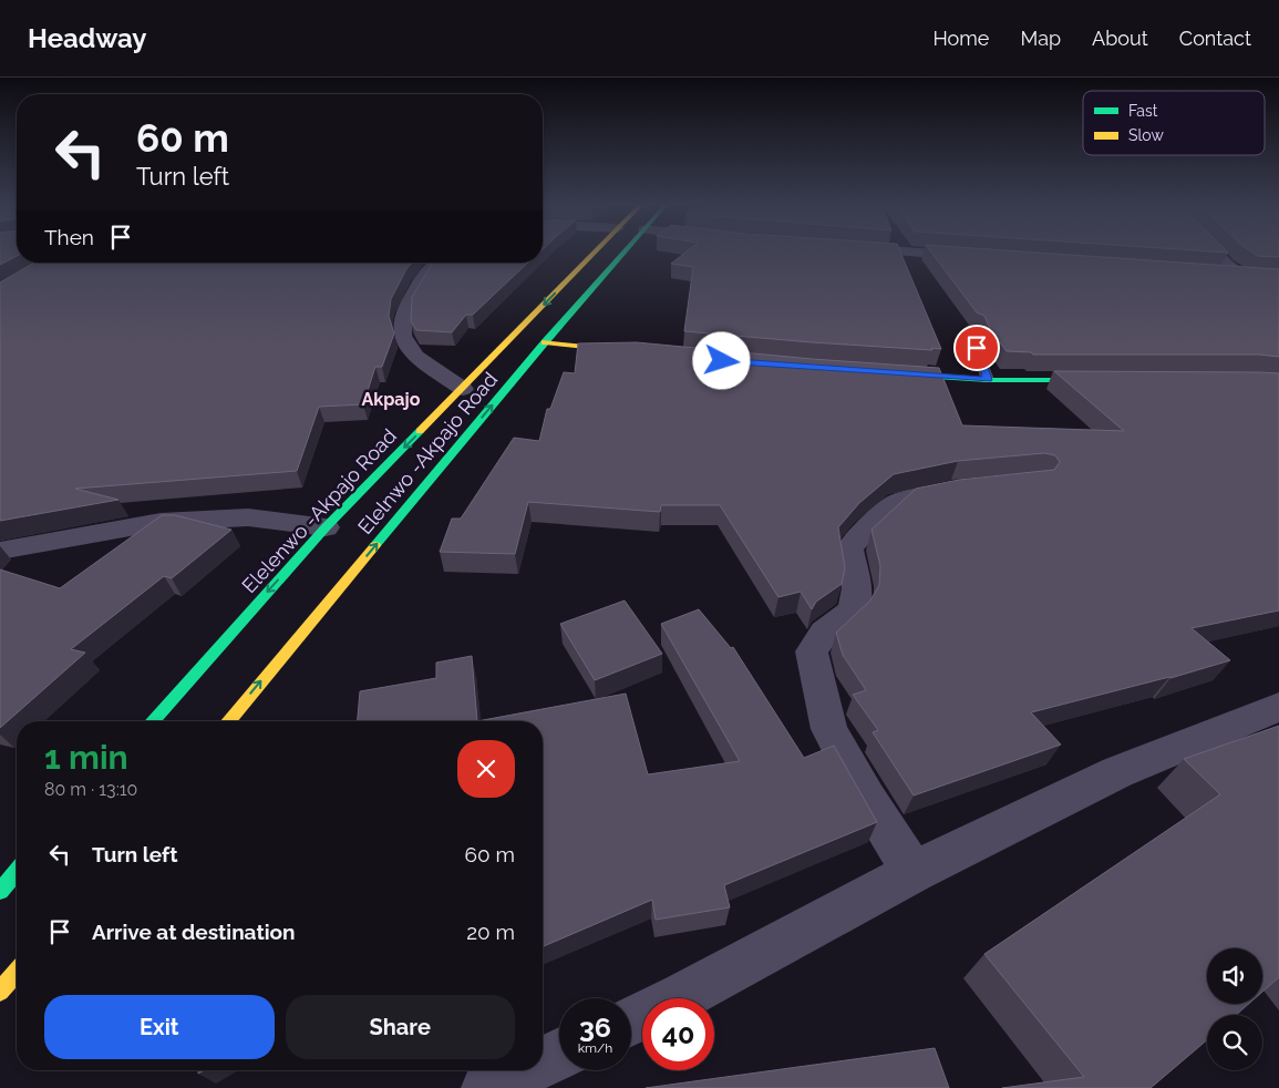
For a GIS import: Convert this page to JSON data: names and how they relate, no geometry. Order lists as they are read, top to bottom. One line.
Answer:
{"streets":{"main road":["Elelnwo -Akpajo Road","Elelenwo -Akpajo Road"]},"one_way":["Elelnwo -Akpajo Road","Elelenwo -Akpajo Road"],"districts":["Akpajo"],"legend":["Fast","Slow"],"page":{"header":"Headway","nav":["Home","Map","About","Contact"],"turn":["60 m","Turn left"],"then":"Then","heading":["1 min","80 m · 13:10"],"list":[{"name":"Turn left","value":"60 m"},{"name":"Arrive at destination","value":"20 m"}],"buttons":["Exit","Share"],"speed":"36 km/h","limit":"40"}}
